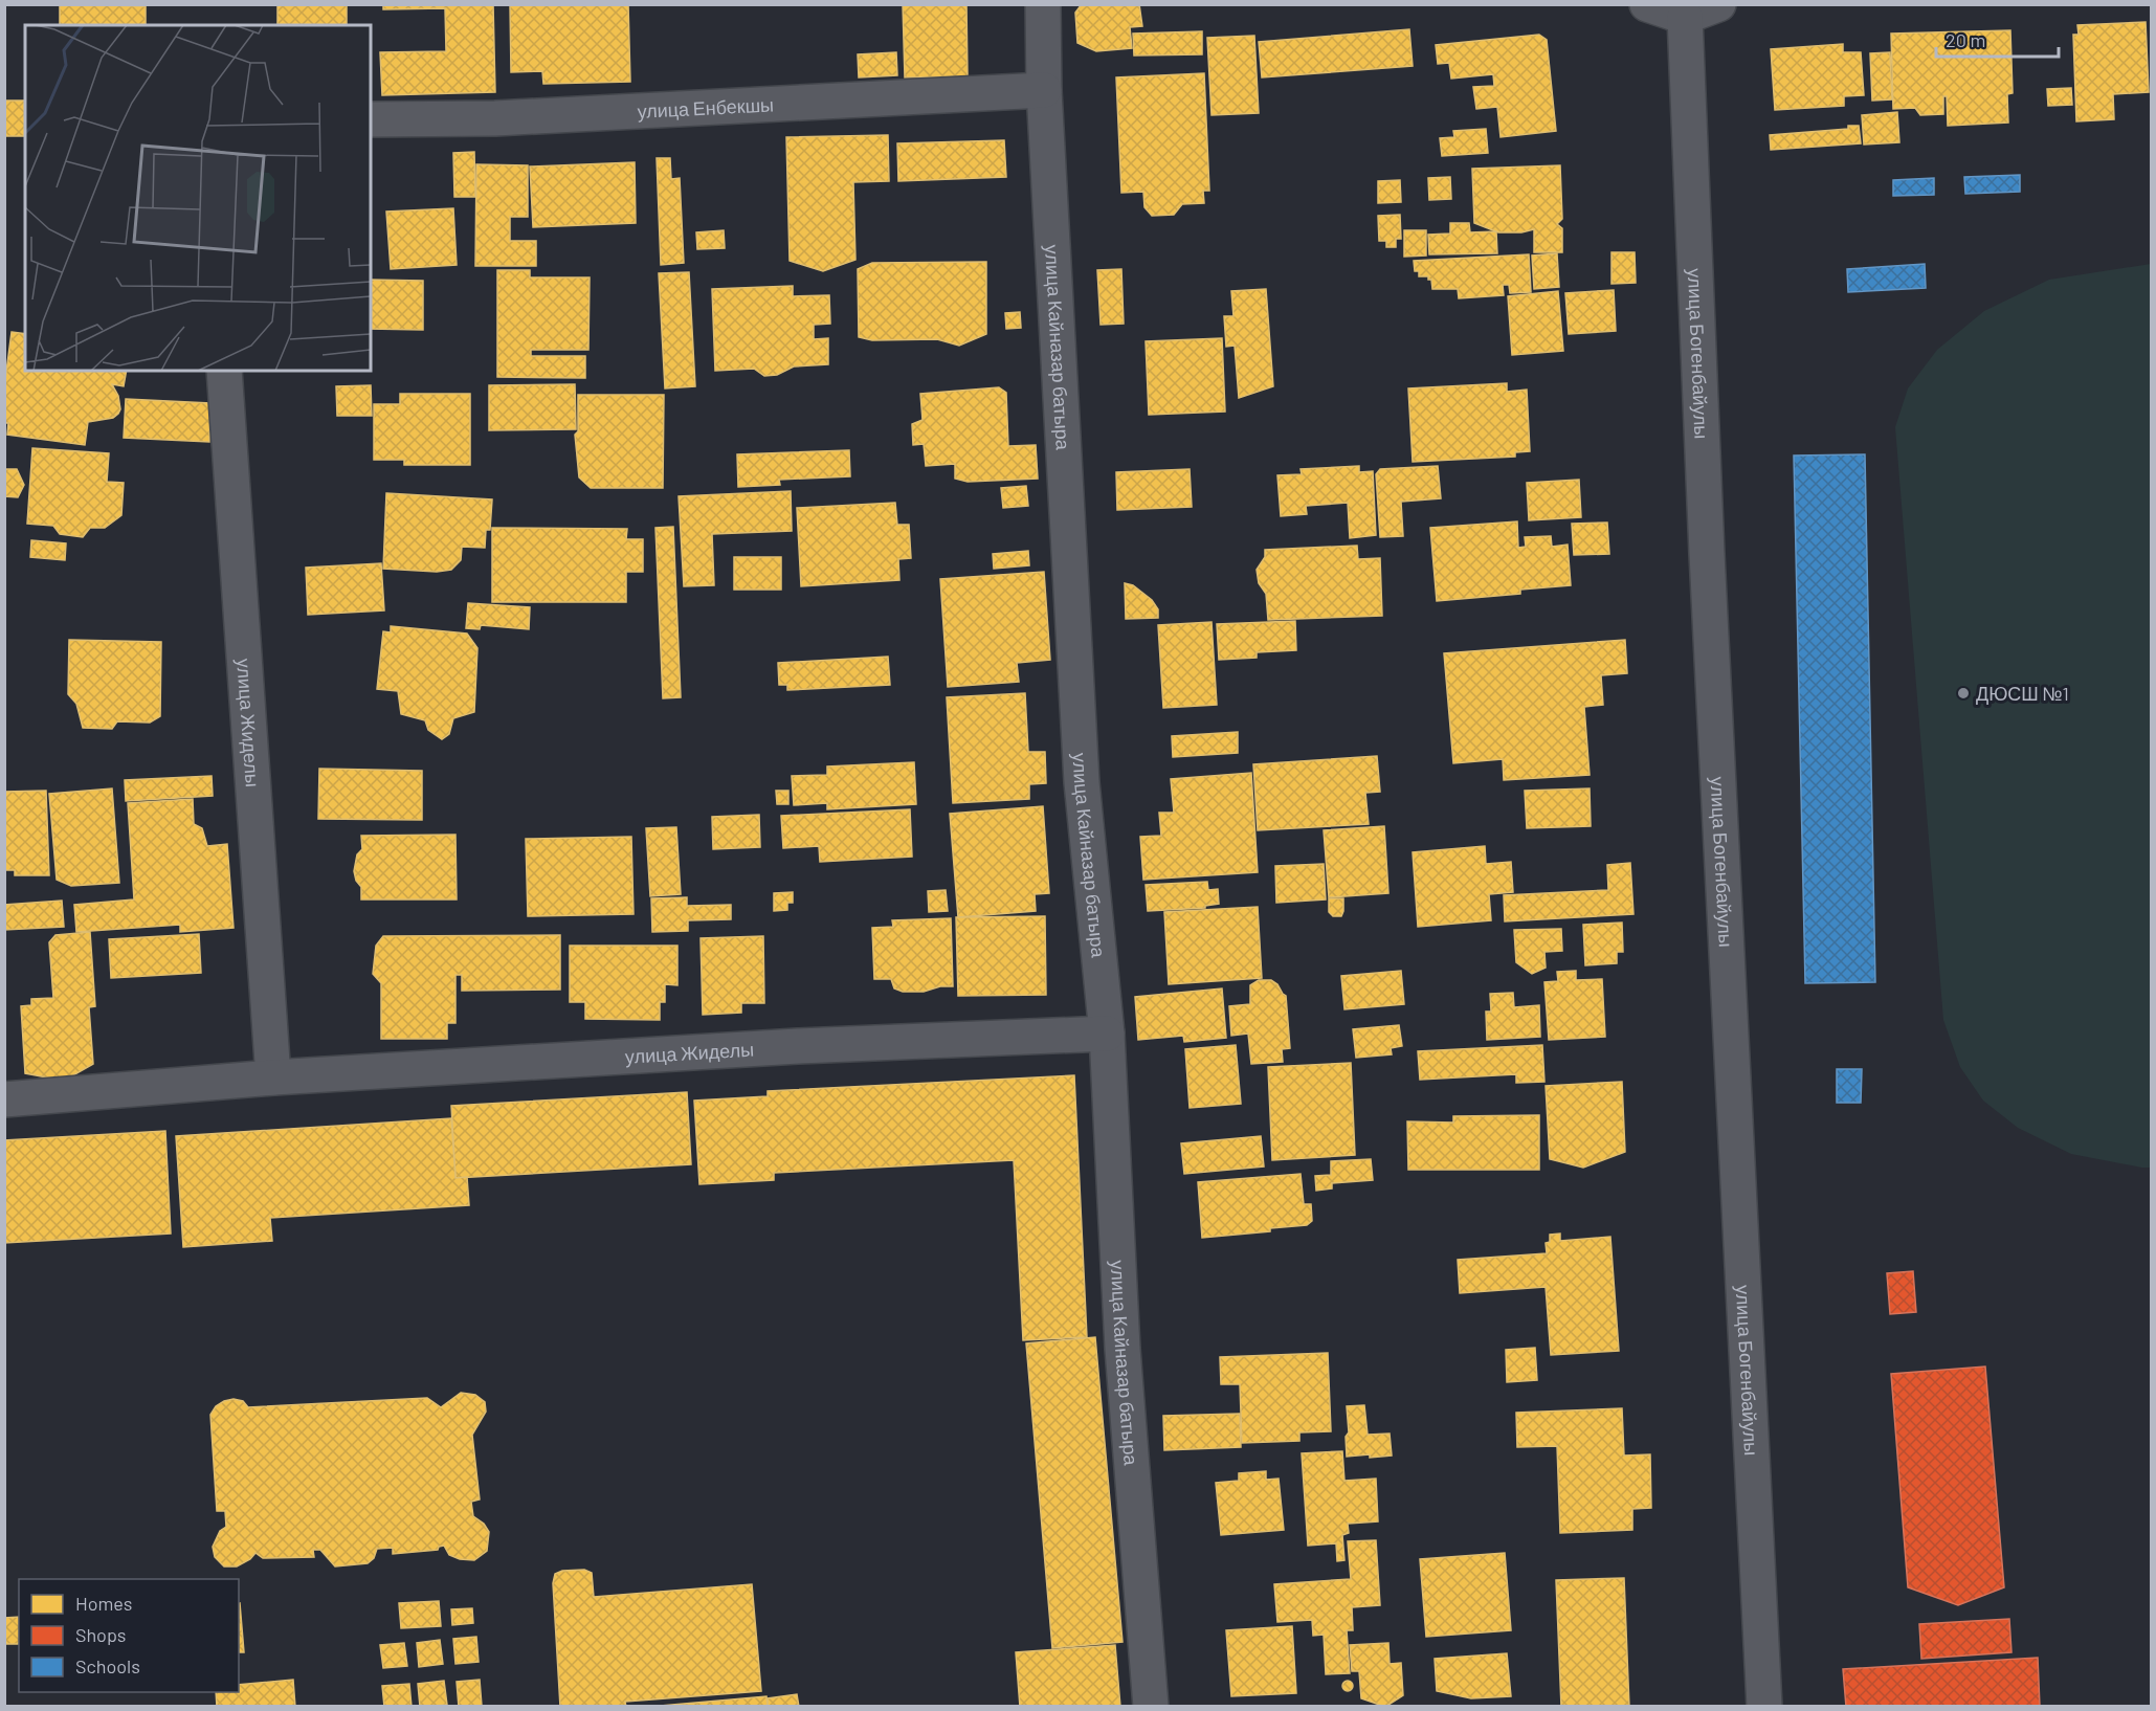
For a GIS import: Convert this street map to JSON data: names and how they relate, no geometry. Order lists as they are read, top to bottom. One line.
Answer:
{"streets":{"street":["улица Енбекшы","улица Кайназар батыра","улица Богенбайулы","улица Жиделы"]},"crossings":[["улица Енбекшы","улица Кайназар батыра"],["улица Кайназар батыра","улица Жиделы"]],"places":["ДЮСШ №1"],"legend":["Homes","Shops","Schools"],"scale_bar":"20 m"}
